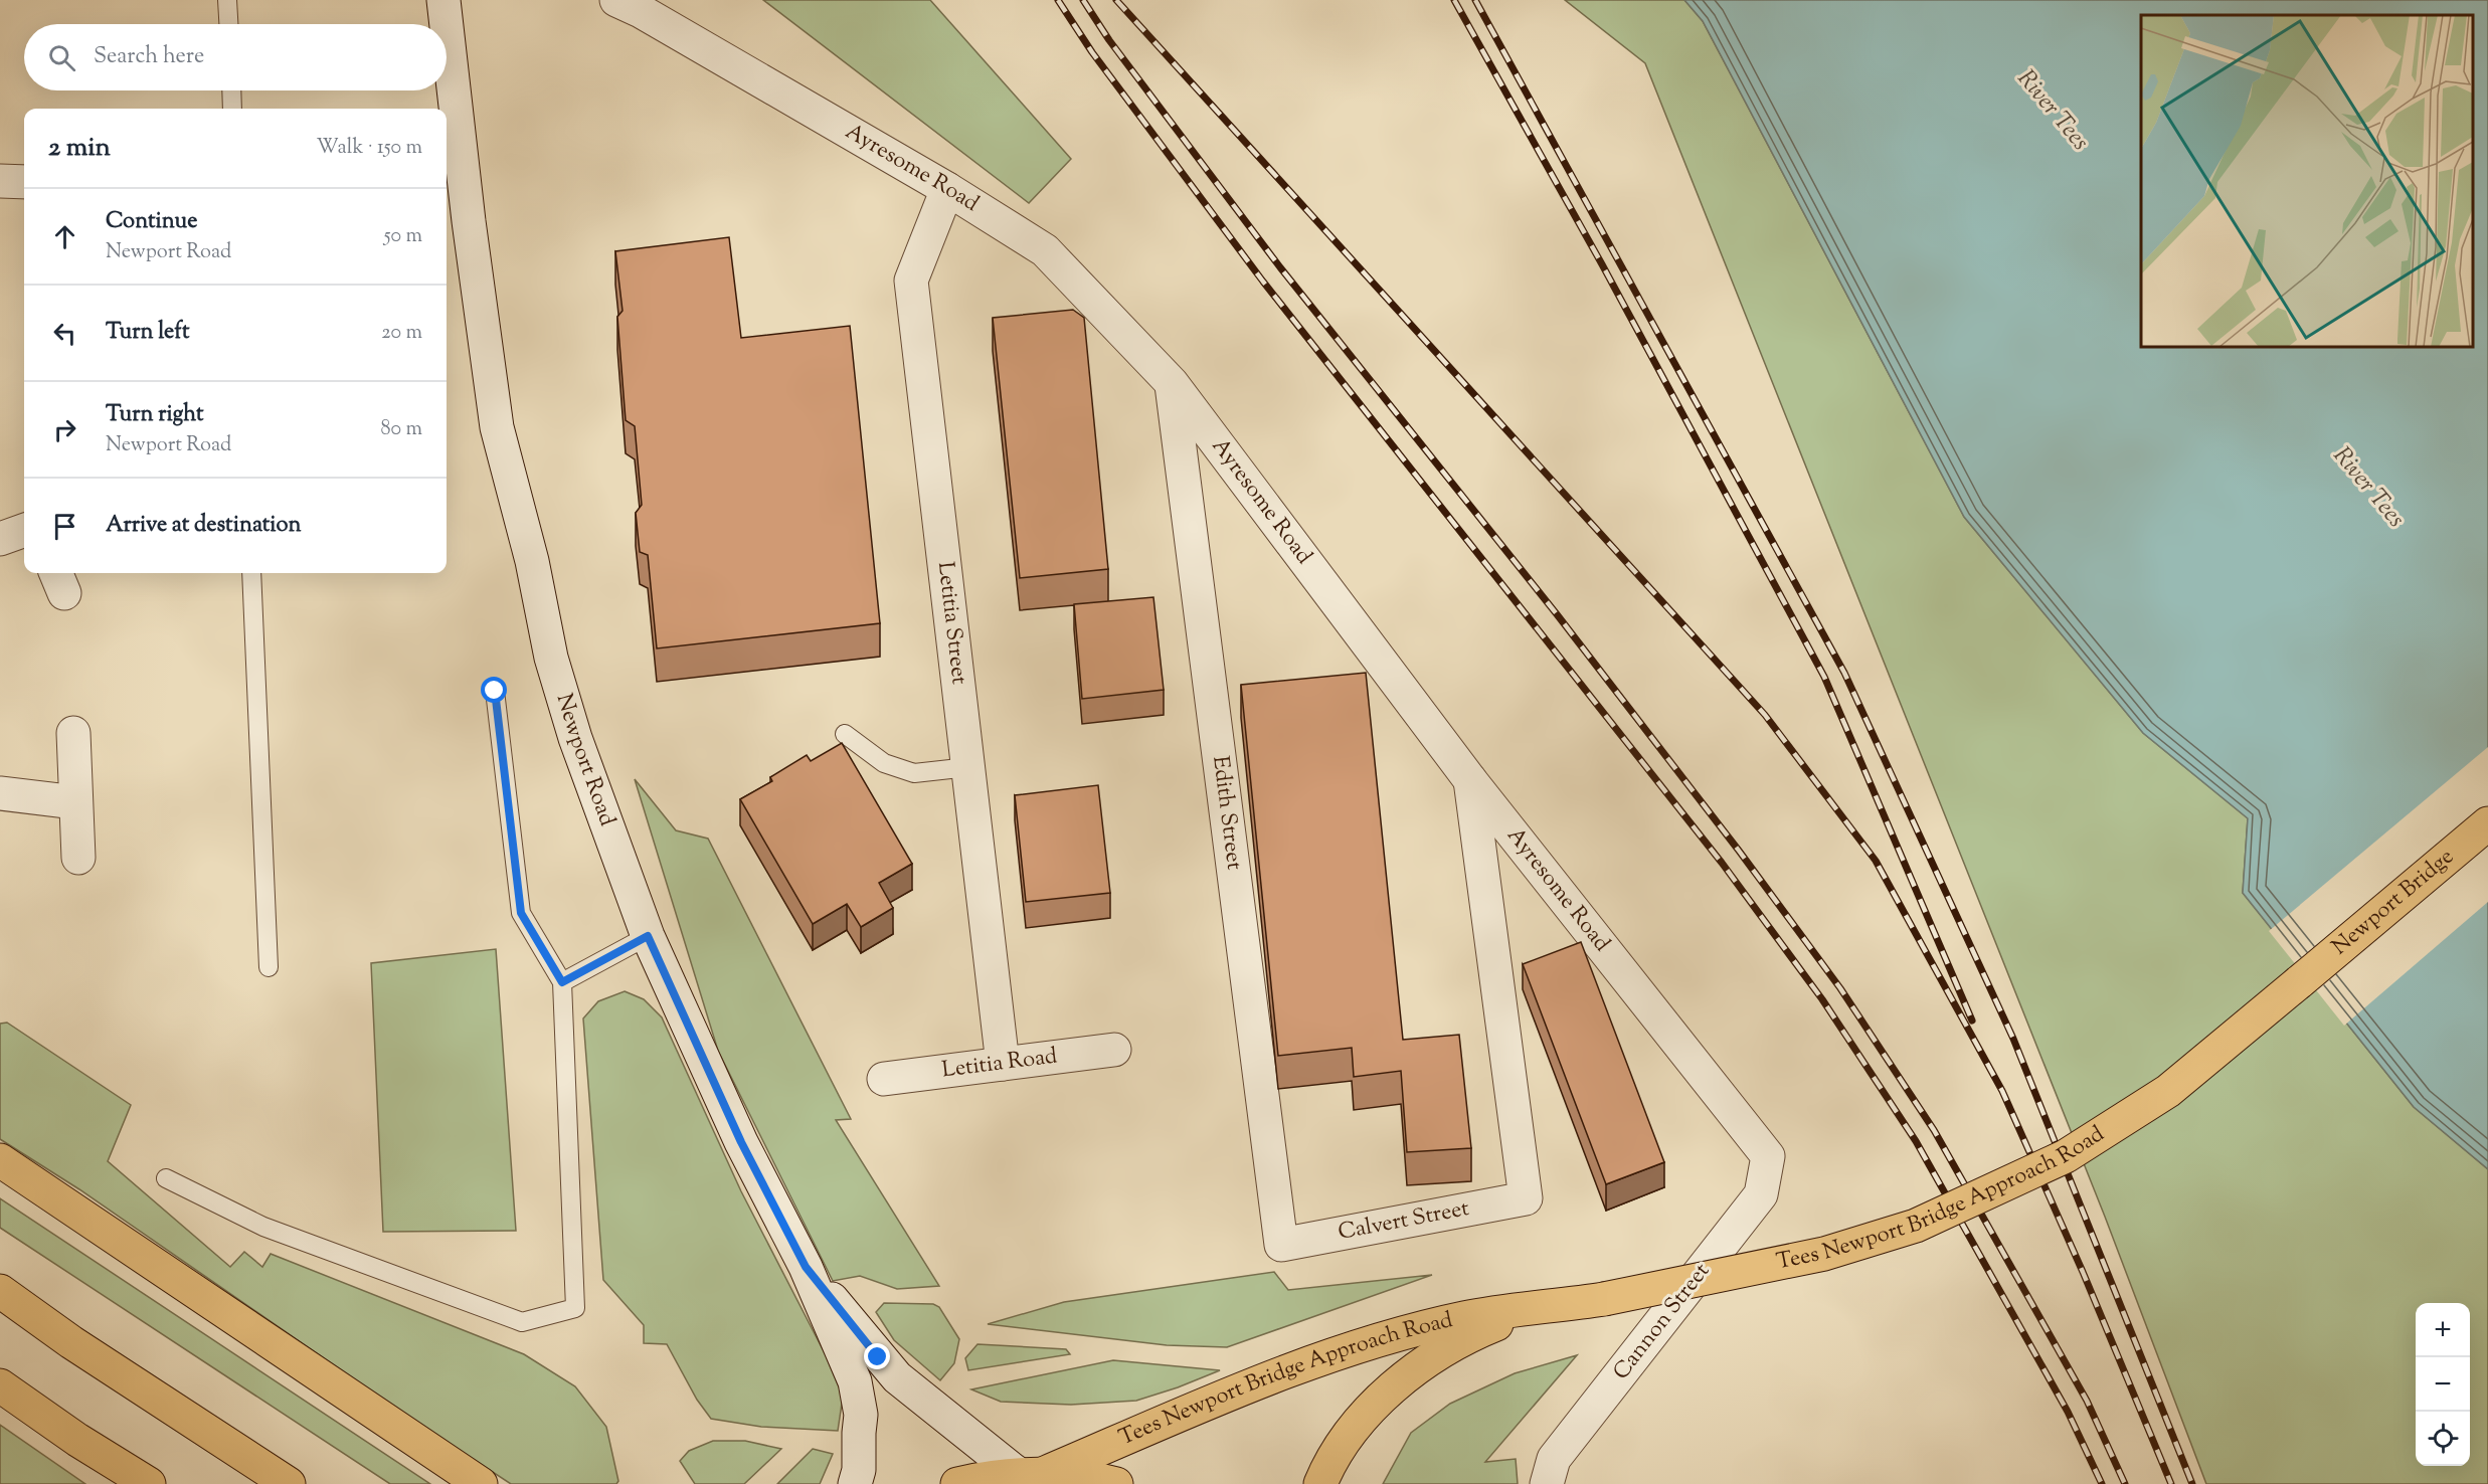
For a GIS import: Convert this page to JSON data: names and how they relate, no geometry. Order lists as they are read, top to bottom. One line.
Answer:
{"streets":{"main road":["Newport Bridge","Tees Newport Bridge Approach Road"],"street":["Ayresome Road","Letitia Street","Newport Road","Edith Street","Letitia Road","Calvert Street","Cannon Street"]},"crossings":[["Ayresome Road","Letitia Street"],["Ayresome Road","Edith Street"],["Ayresome Road","Calvert Street"],["Ayresome Road","Cannon Street"],["Letitia Street","Letitia Road"],["Newport Road","Tees Newport Bridge Approach Road"],["Edith Street","Calvert Street"],["Newport Bridge","Tees Newport Bridge Approach Road"]],"water":["River Tees"],"page":{"search":"Search here","heading":["2 min","Walk · 150 m"],"list":[["Continue","Newport Road","50 m"],["Turn left","20 m"],["Turn right","Newport Road","80 m"],"Arrive at destination"],"map_buttons":["+","−"]}}
